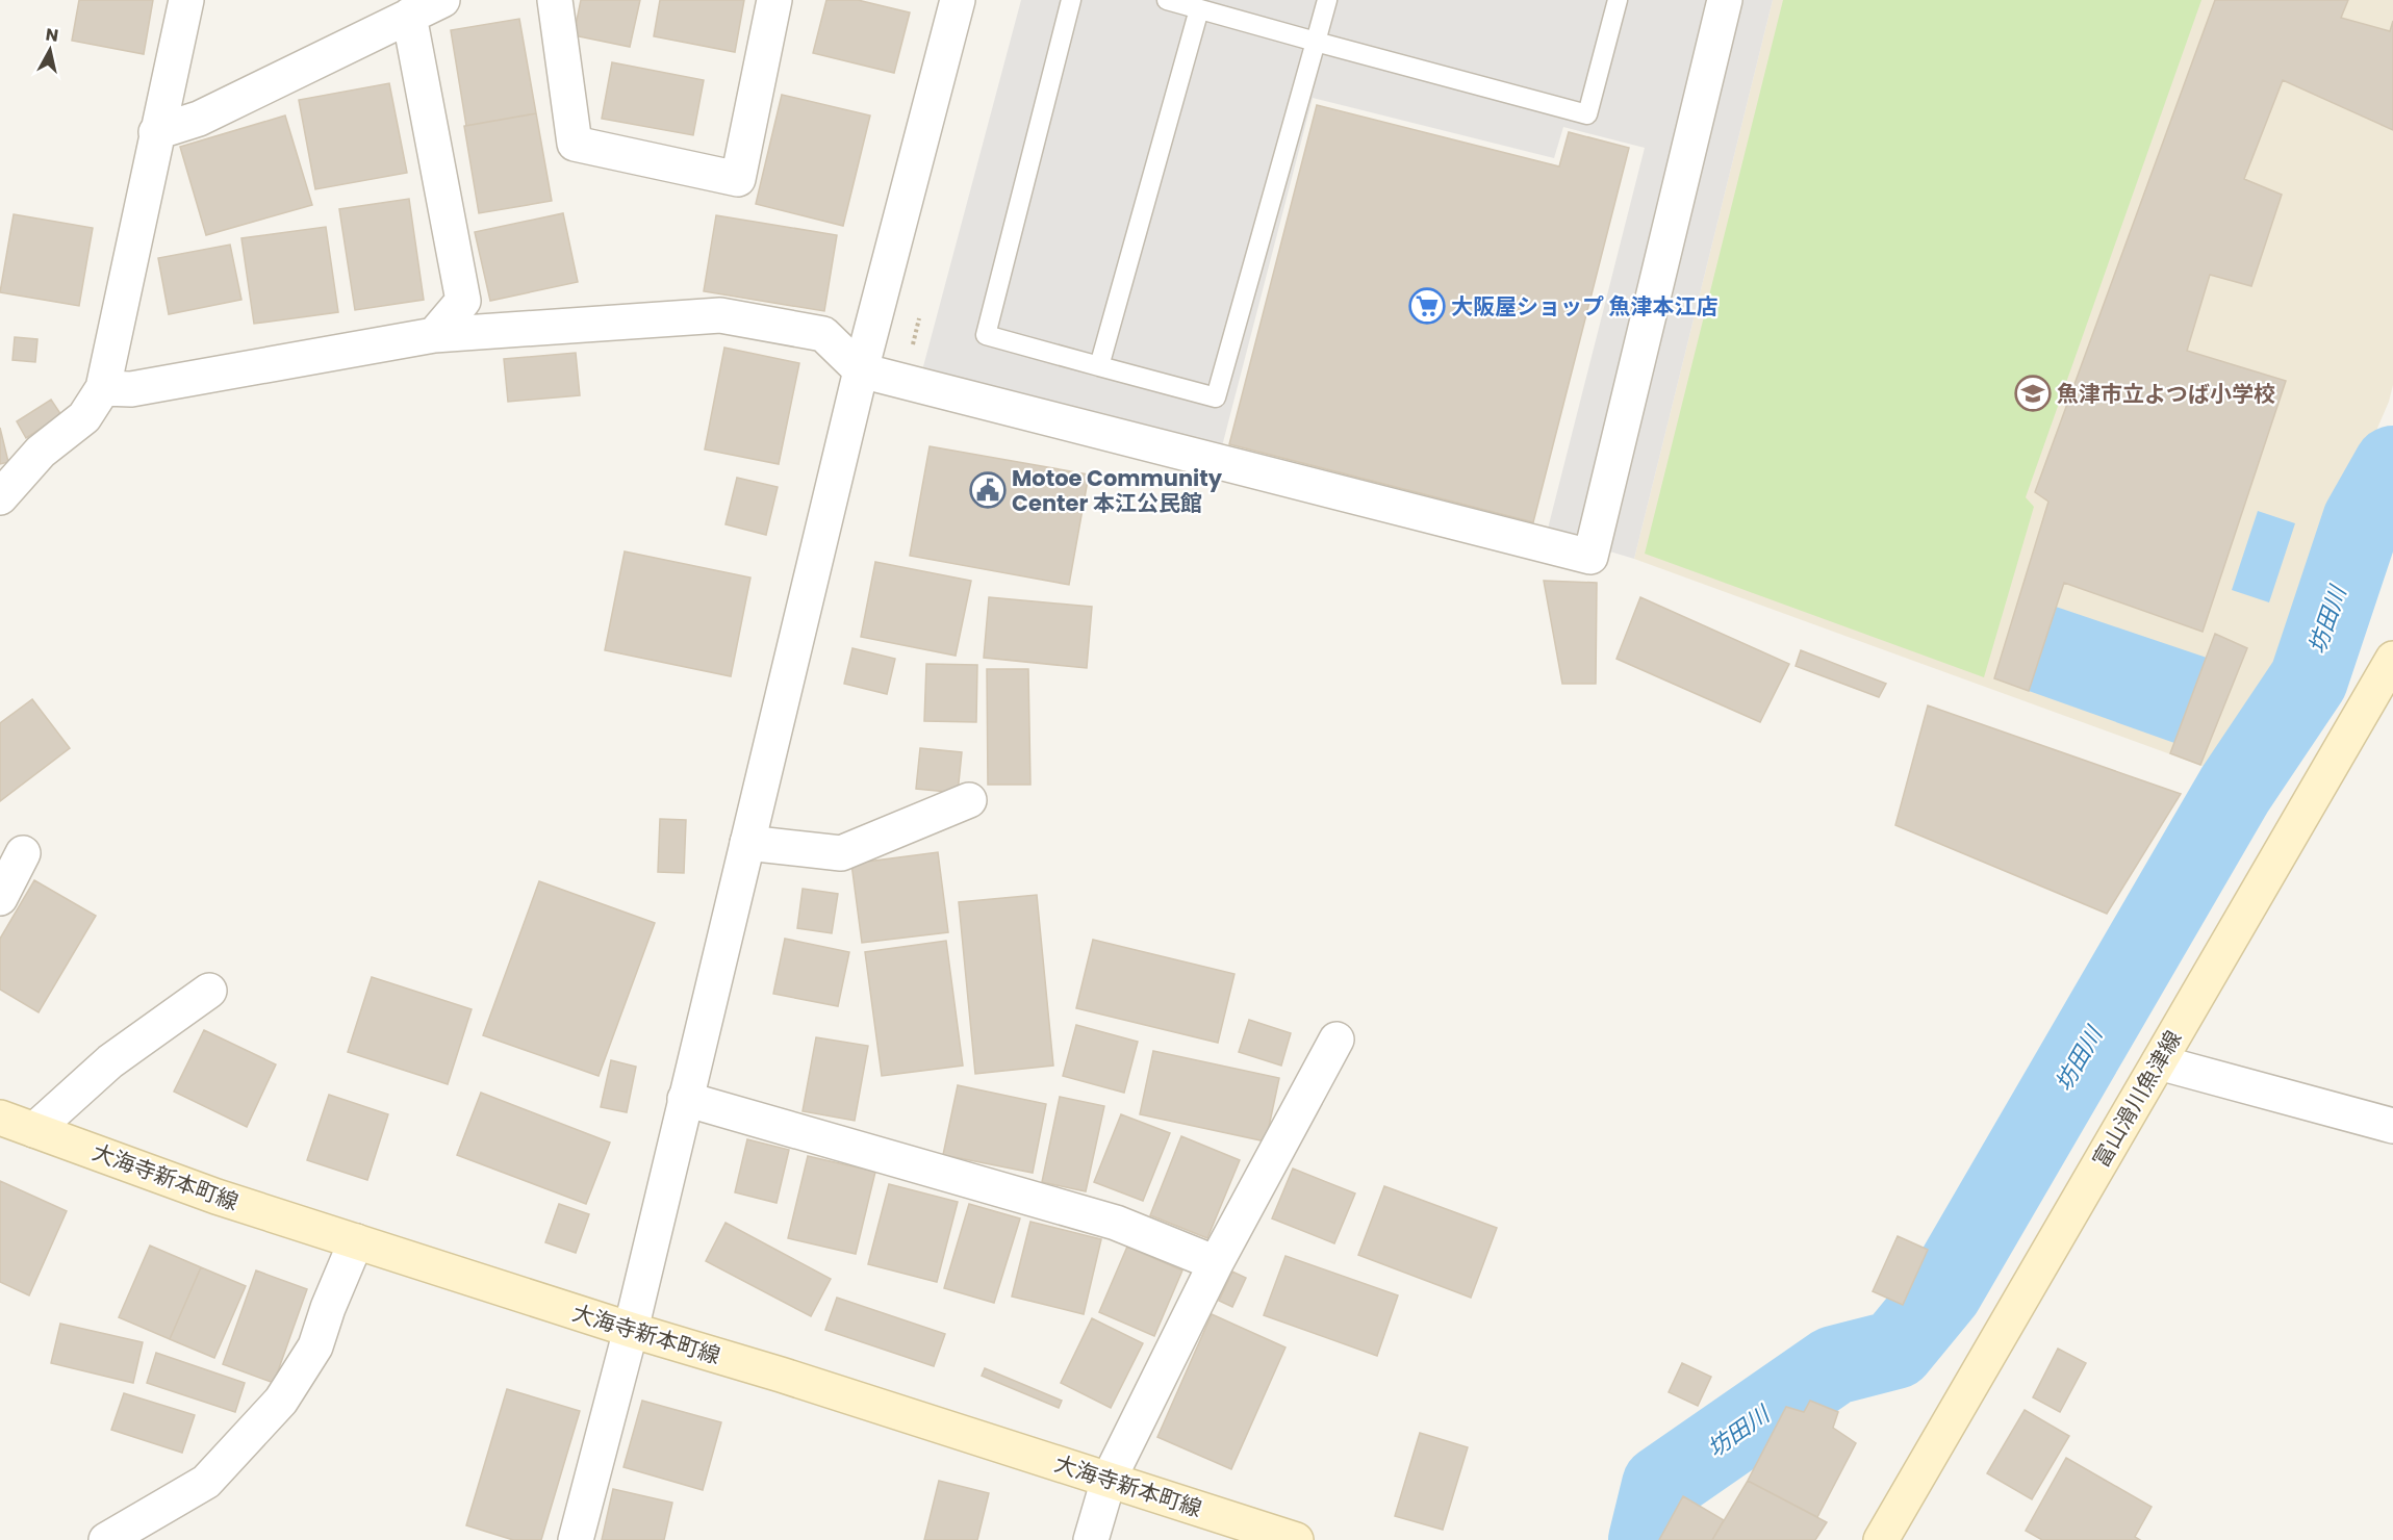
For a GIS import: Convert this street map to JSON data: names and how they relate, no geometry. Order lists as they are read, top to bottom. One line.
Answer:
{"streets":{"main road":["富山滑川魚津線","大海寺新本町線"]},"water":["坊田川"],"places":{"supermarket":["大阪屋ショップ 魚津本江店"],"school or university":["魚津市立よつば小学校"],"public building":["Motoe Community Center 本江公民館"]},"north":"top"}
